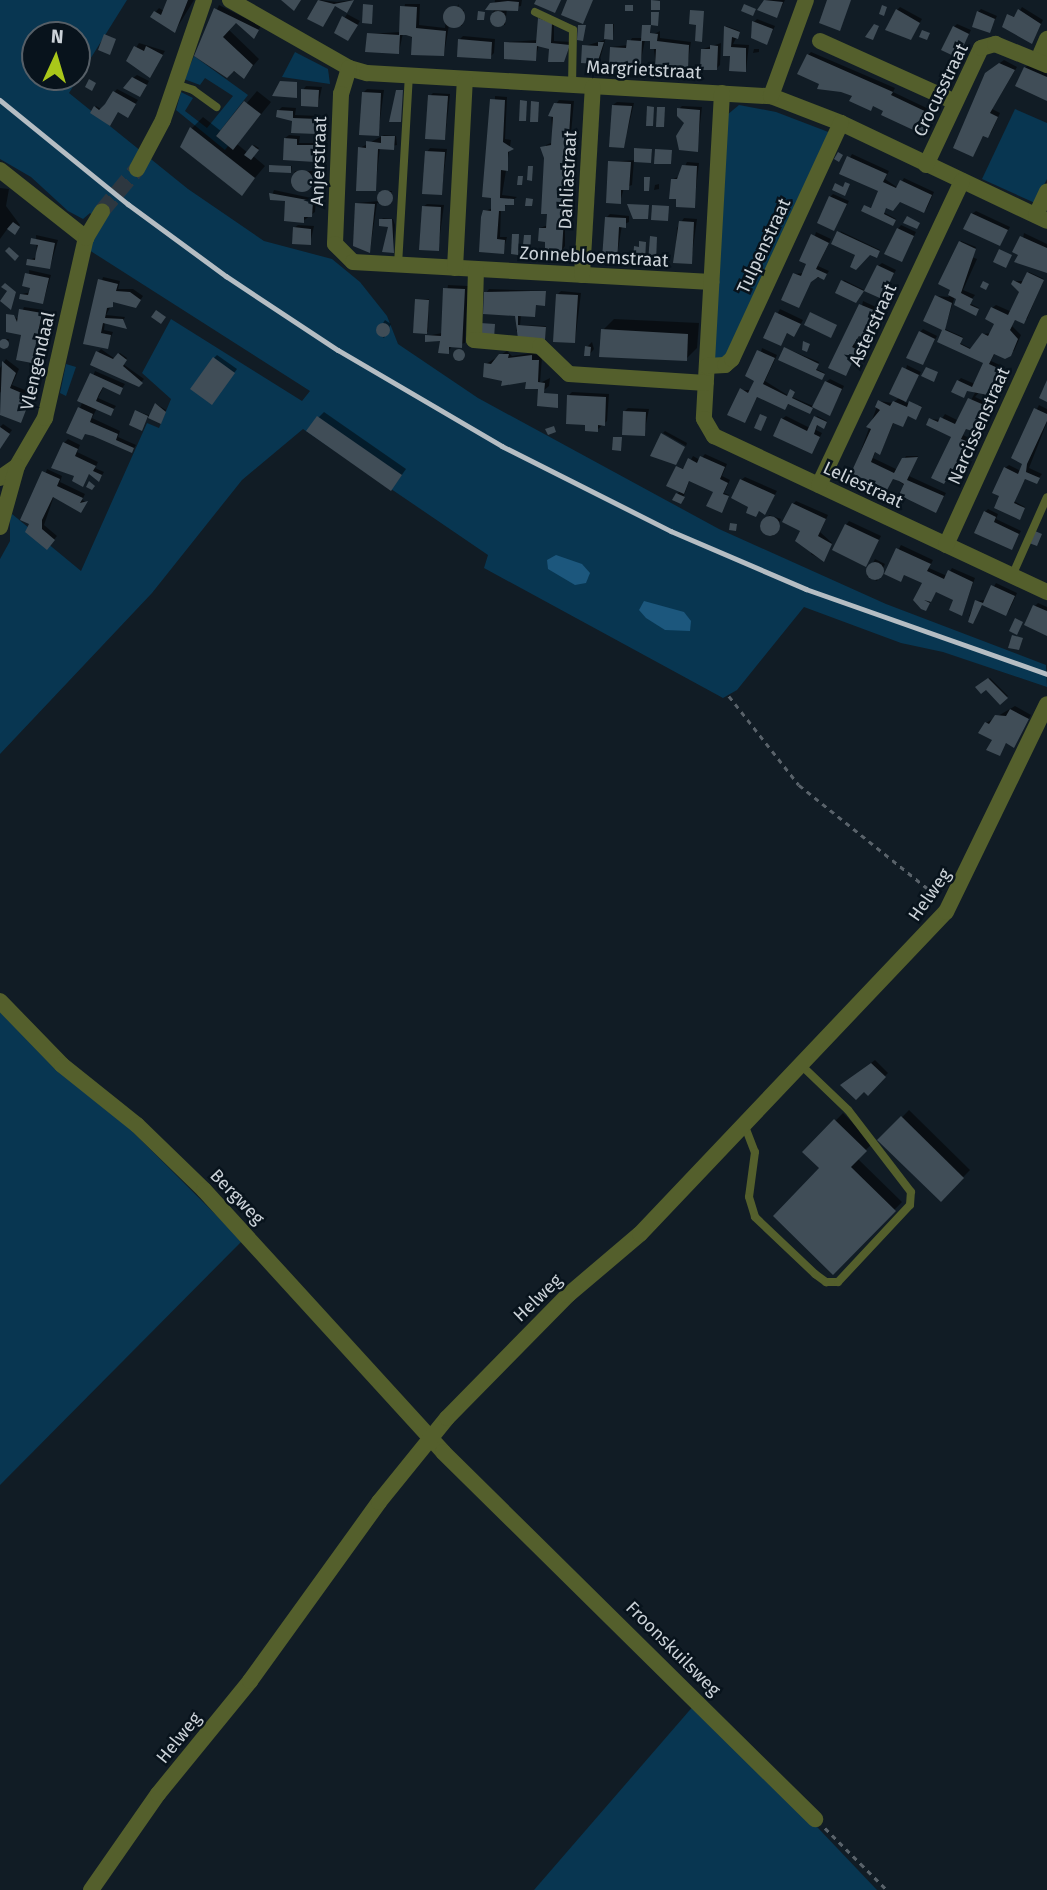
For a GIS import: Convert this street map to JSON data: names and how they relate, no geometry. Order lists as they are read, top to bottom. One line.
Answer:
{"streets":{"street":["Margrietstraat","Crocusstraat","Anjerstraat","Dahliastraat","Tulpenstraat","Zonnebloemstraat","Asterstraat","Vlengendaal","Narcissenstraat","Leliestraat","Helweg","Bergweg","Froonskuilsweg"]},"crossings":[["Margrietstraat","Crocusstraat"],["Margrietstraat","Anjerstraat"],["Margrietstraat","Dahliastraat"],["Margrietstraat","Tulpenstraat"],["Margrietstraat","Asterstraat"],["Anjerstraat","Zonnebloemstraat"],["Dahliastraat","Zonnebloemstraat"],["Tulpenstraat","Zonnebloemstraat"],["Tulpenstraat","Leliestraat"],["Asterstraat","Leliestraat"],["Narcissenstraat","Leliestraat"],["Helweg","Bergweg"],["Helweg","Froonskuilsweg"],["Bergweg","Froonskuilsweg"]],"north":"top"}
